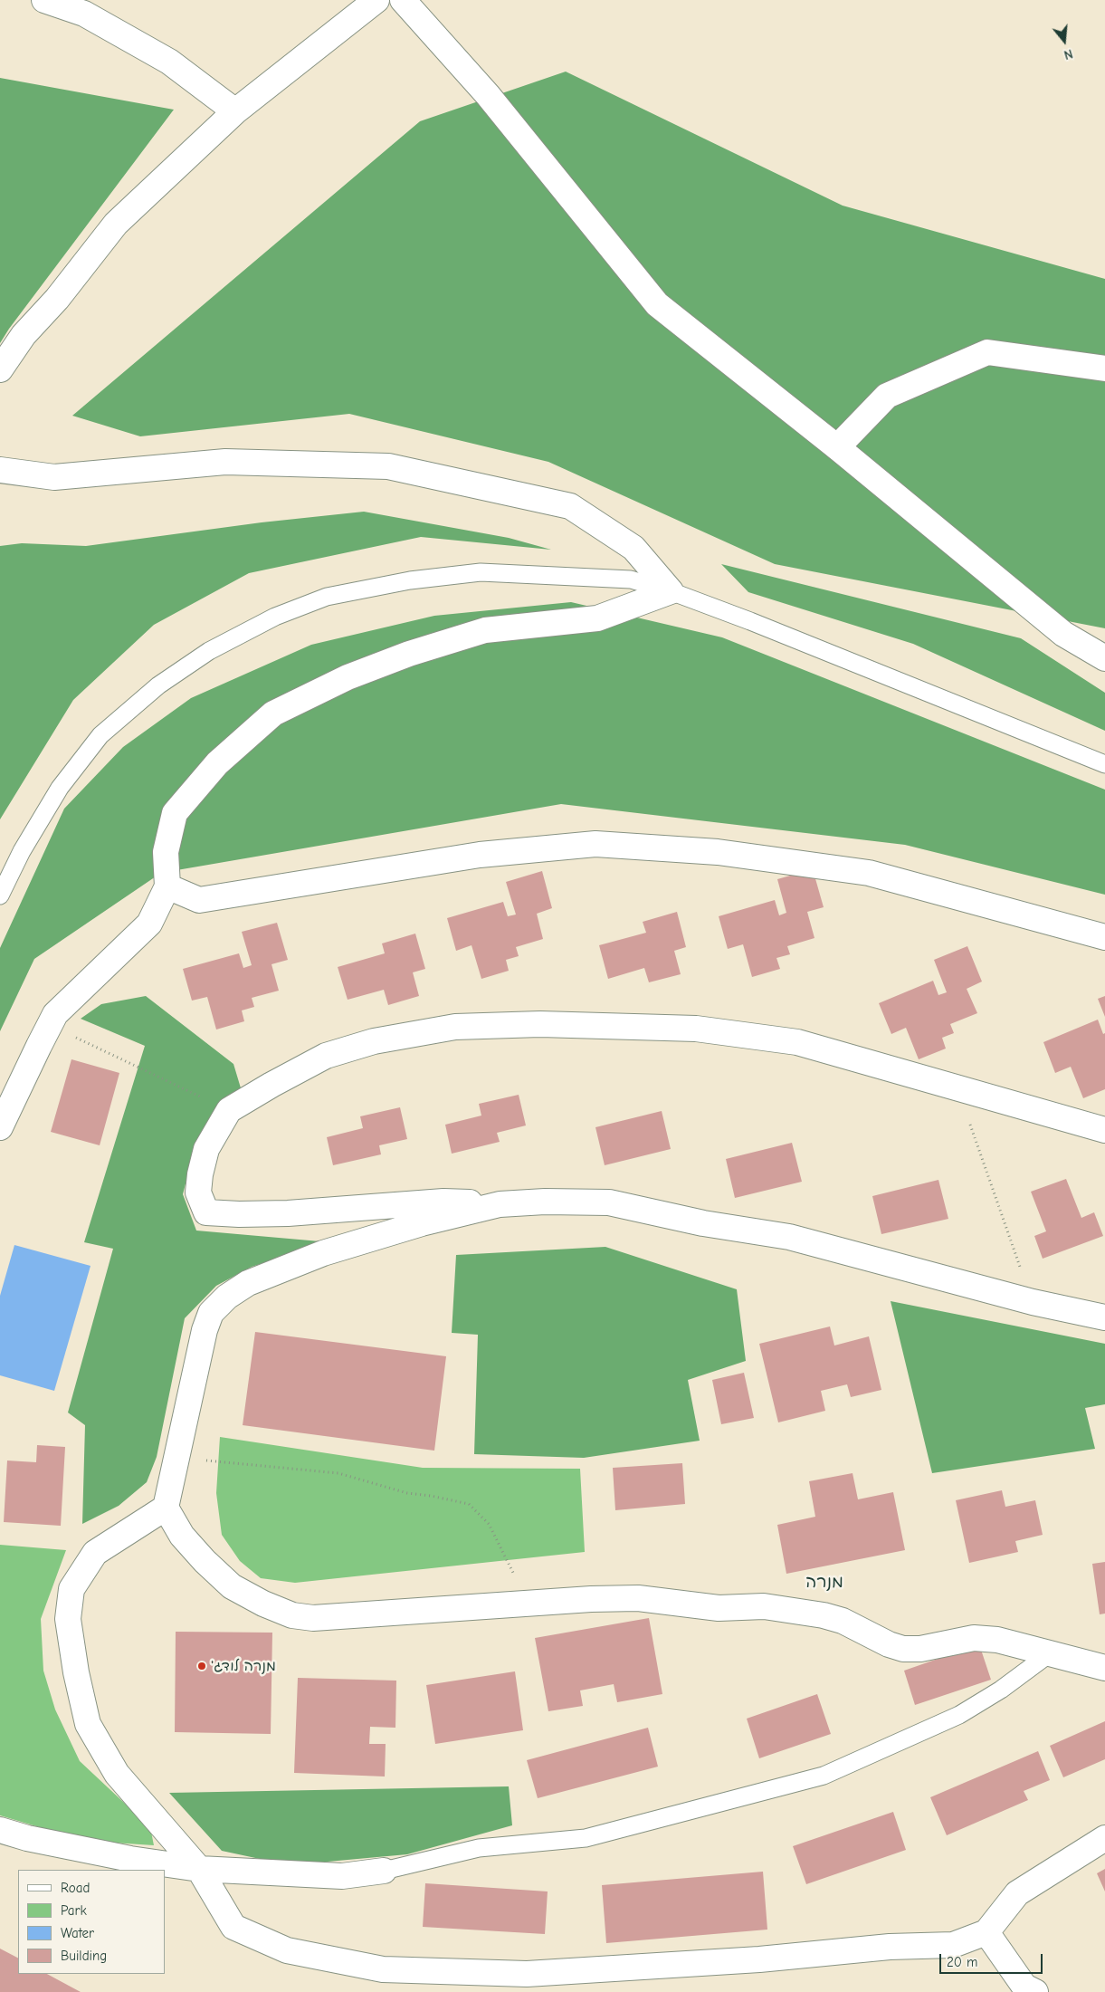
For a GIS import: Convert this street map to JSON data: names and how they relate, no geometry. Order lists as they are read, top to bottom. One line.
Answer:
{"districts":["מנרה"],"places":["'מנרה לודג"],"legend":["Road","Park","Water","Building"],"scale_bar":"20 m","north":"bottom"}
